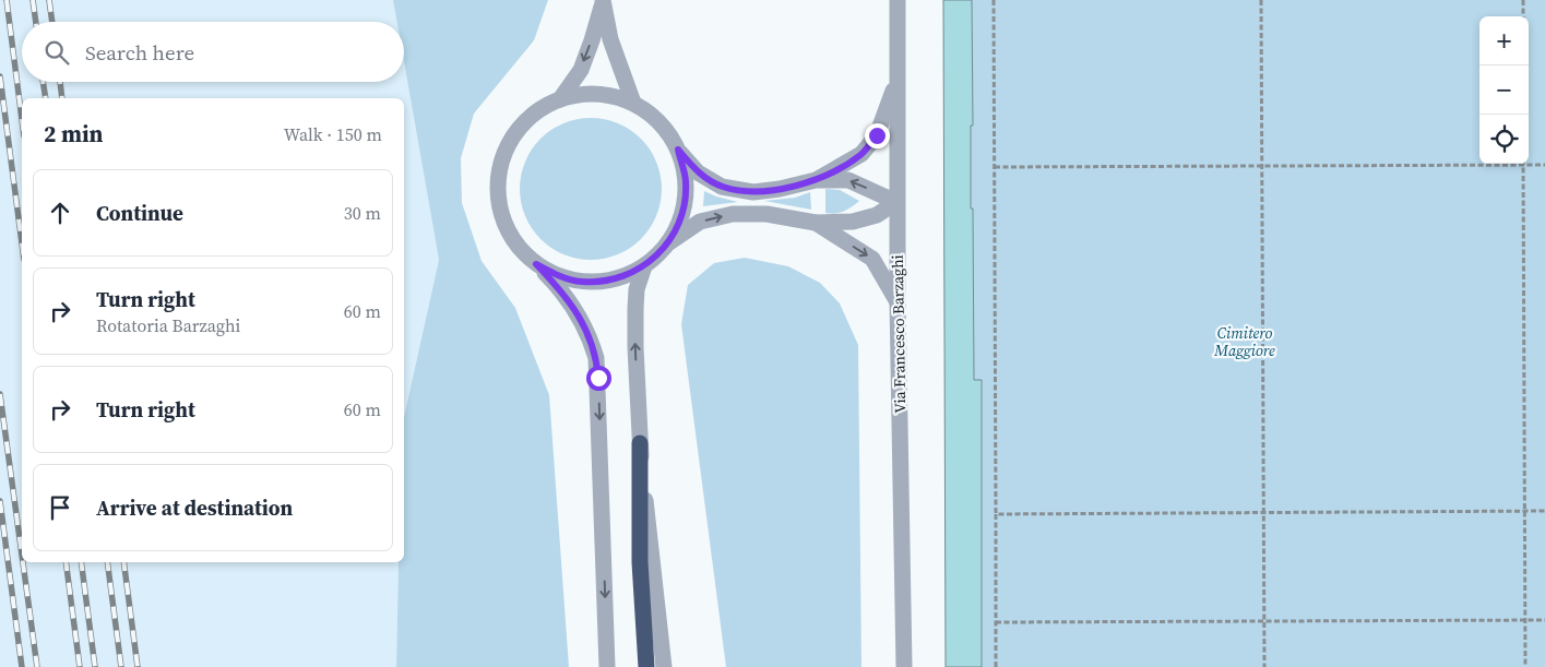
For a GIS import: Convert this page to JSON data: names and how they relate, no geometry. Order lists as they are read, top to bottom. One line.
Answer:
{"streets":{"street":["Via Francesco Barzaghi"]},"parks":["Cimitero Maggiore"],"page":{"map_buttons":["+","−"],"search":"Search here","heading":["2 min","Walk · 150 m"],"list":[["Continue","30 m"],["Turn right","Rotatoria Barzaghi","60 m"],["Turn right","60 m"],"Arrive at destination"]}}
